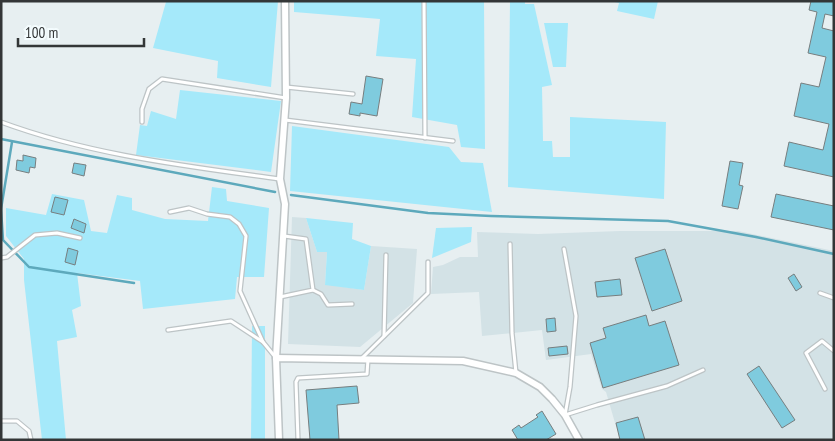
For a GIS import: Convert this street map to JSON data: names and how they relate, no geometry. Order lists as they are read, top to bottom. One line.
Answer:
{"scale_bar":"100 m"}
